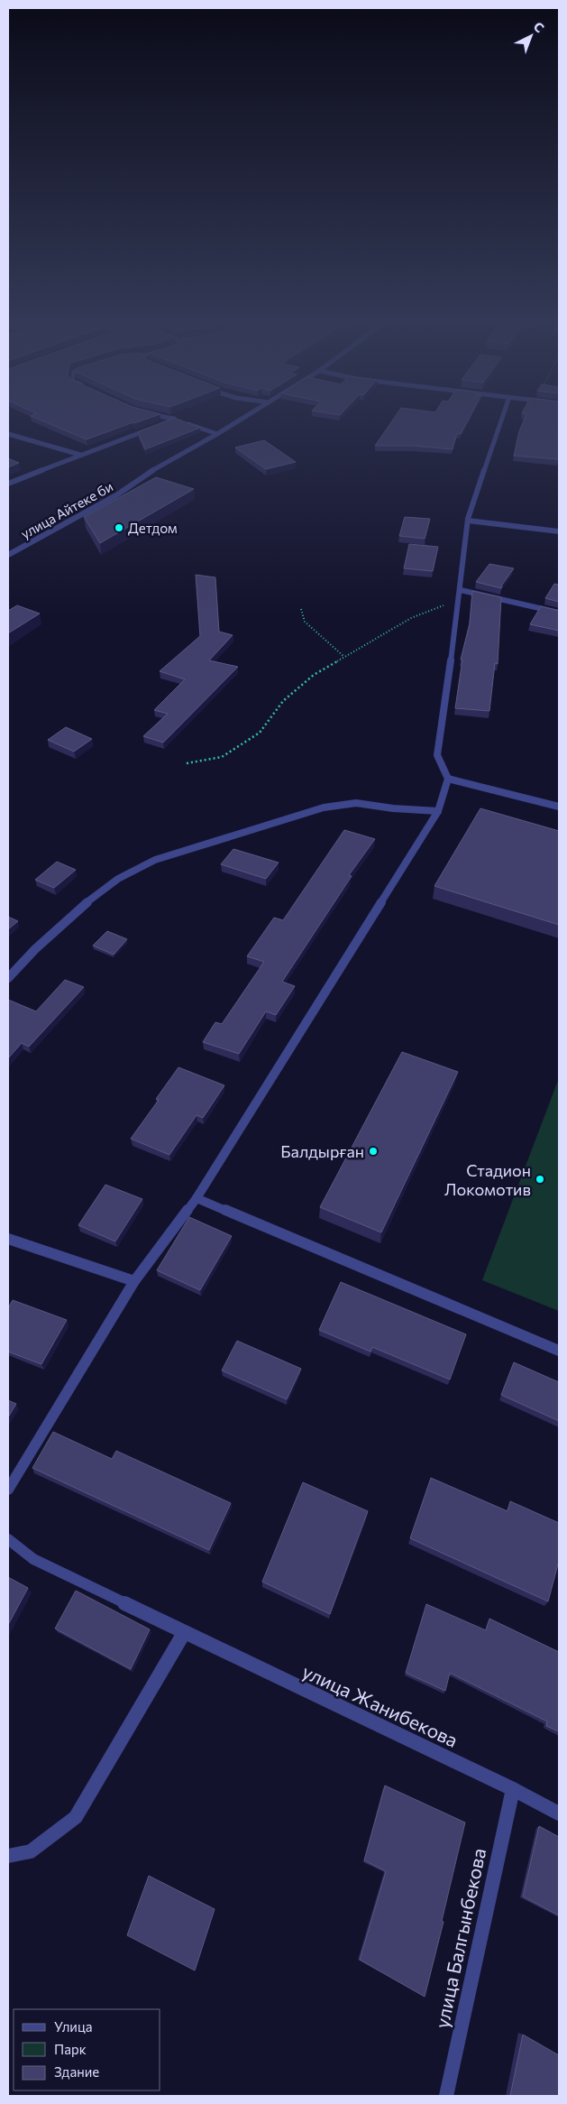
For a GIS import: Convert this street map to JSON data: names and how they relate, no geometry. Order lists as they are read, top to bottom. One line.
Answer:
{"streets":{"street":["улица Айтеке би","улица Жанибекова","улица Балгынбекова"]},"crossings":[["улица Жанибекова","улица Балгынбекова"]],"places":["Детдом","Балдырған","Стадион Локомотив"],"legend":["Улица","Парк","Здание"],"north":"top right"}
